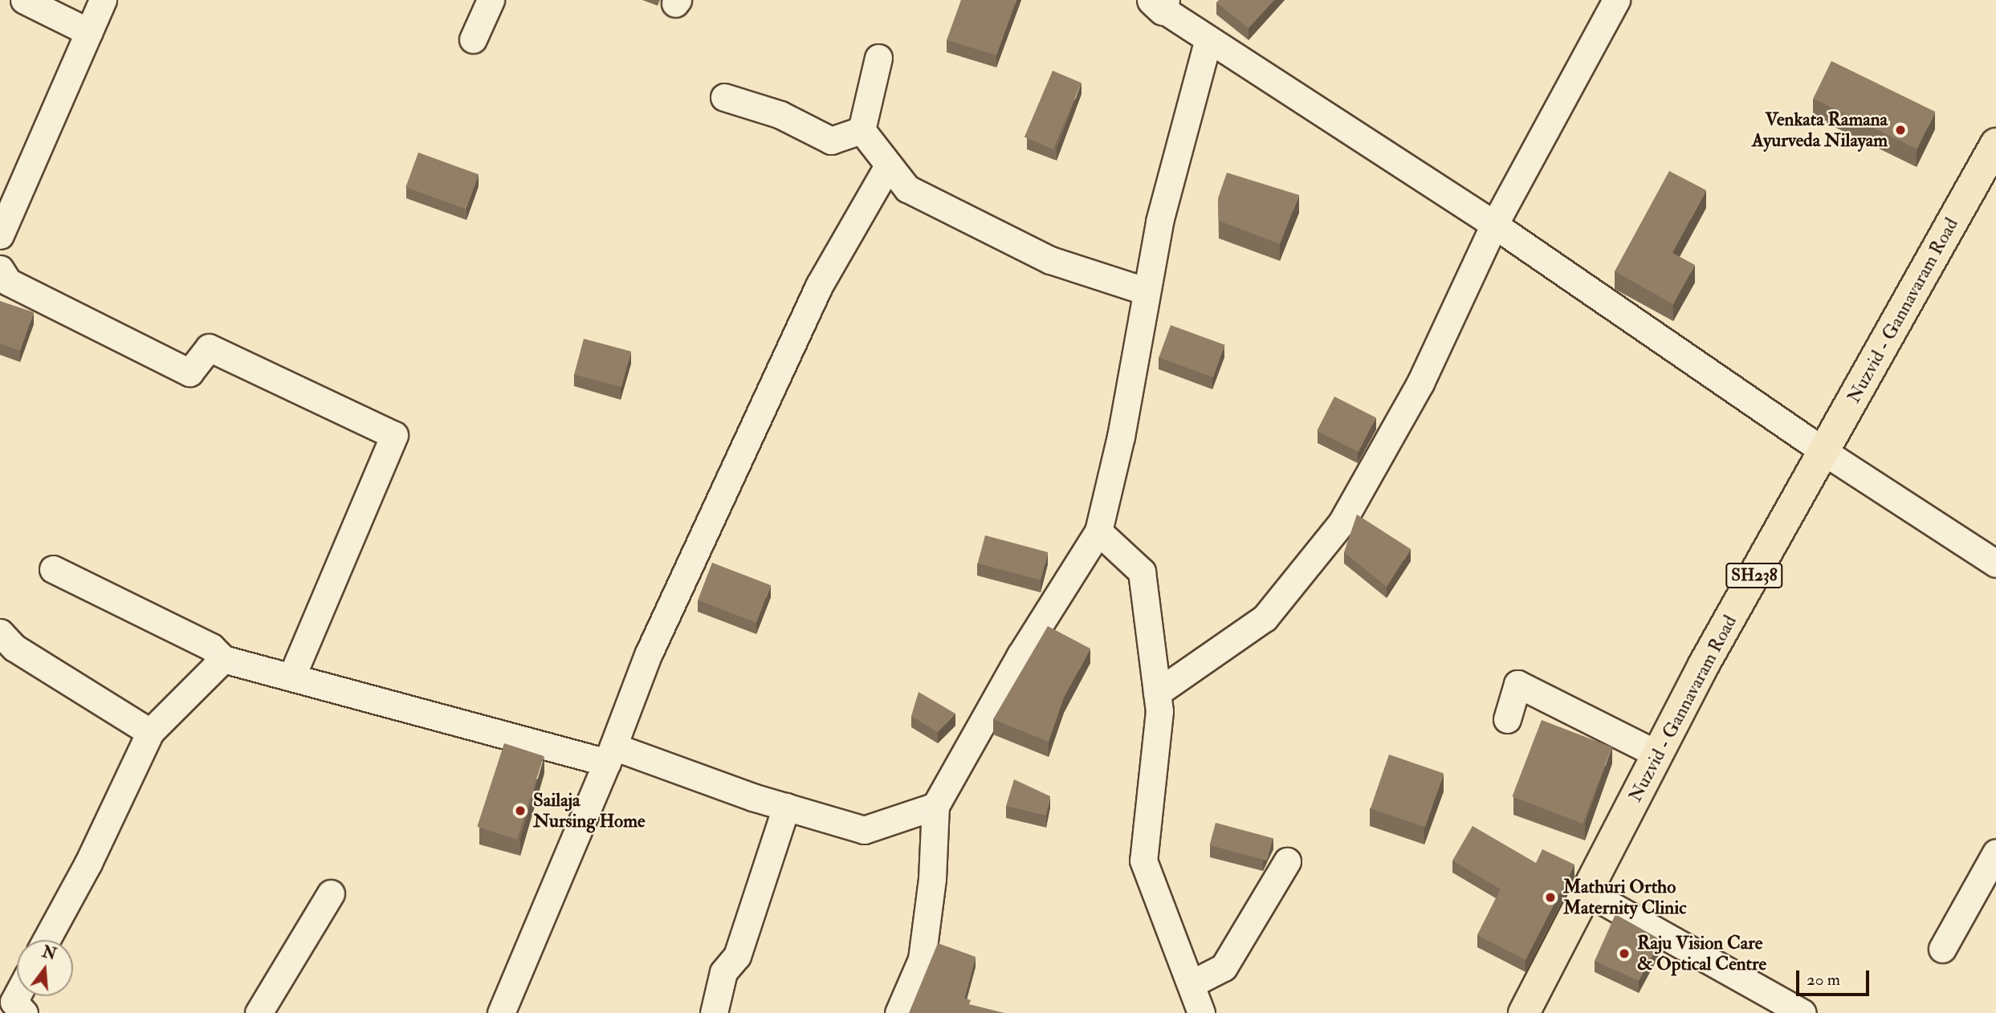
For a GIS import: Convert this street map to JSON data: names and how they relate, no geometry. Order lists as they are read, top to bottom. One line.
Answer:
{"streets":{"main road":["Nuzvid - Gannavaram Road","SH238"]},"places":["Venkata Ramana Ayurveda Nilayam","Sailaja Nursing Home","Mathuri Ortho Maternity Clinic","Raju Vision Care & Optical Centre"],"scale_bar":"20 m","north":"top"}
